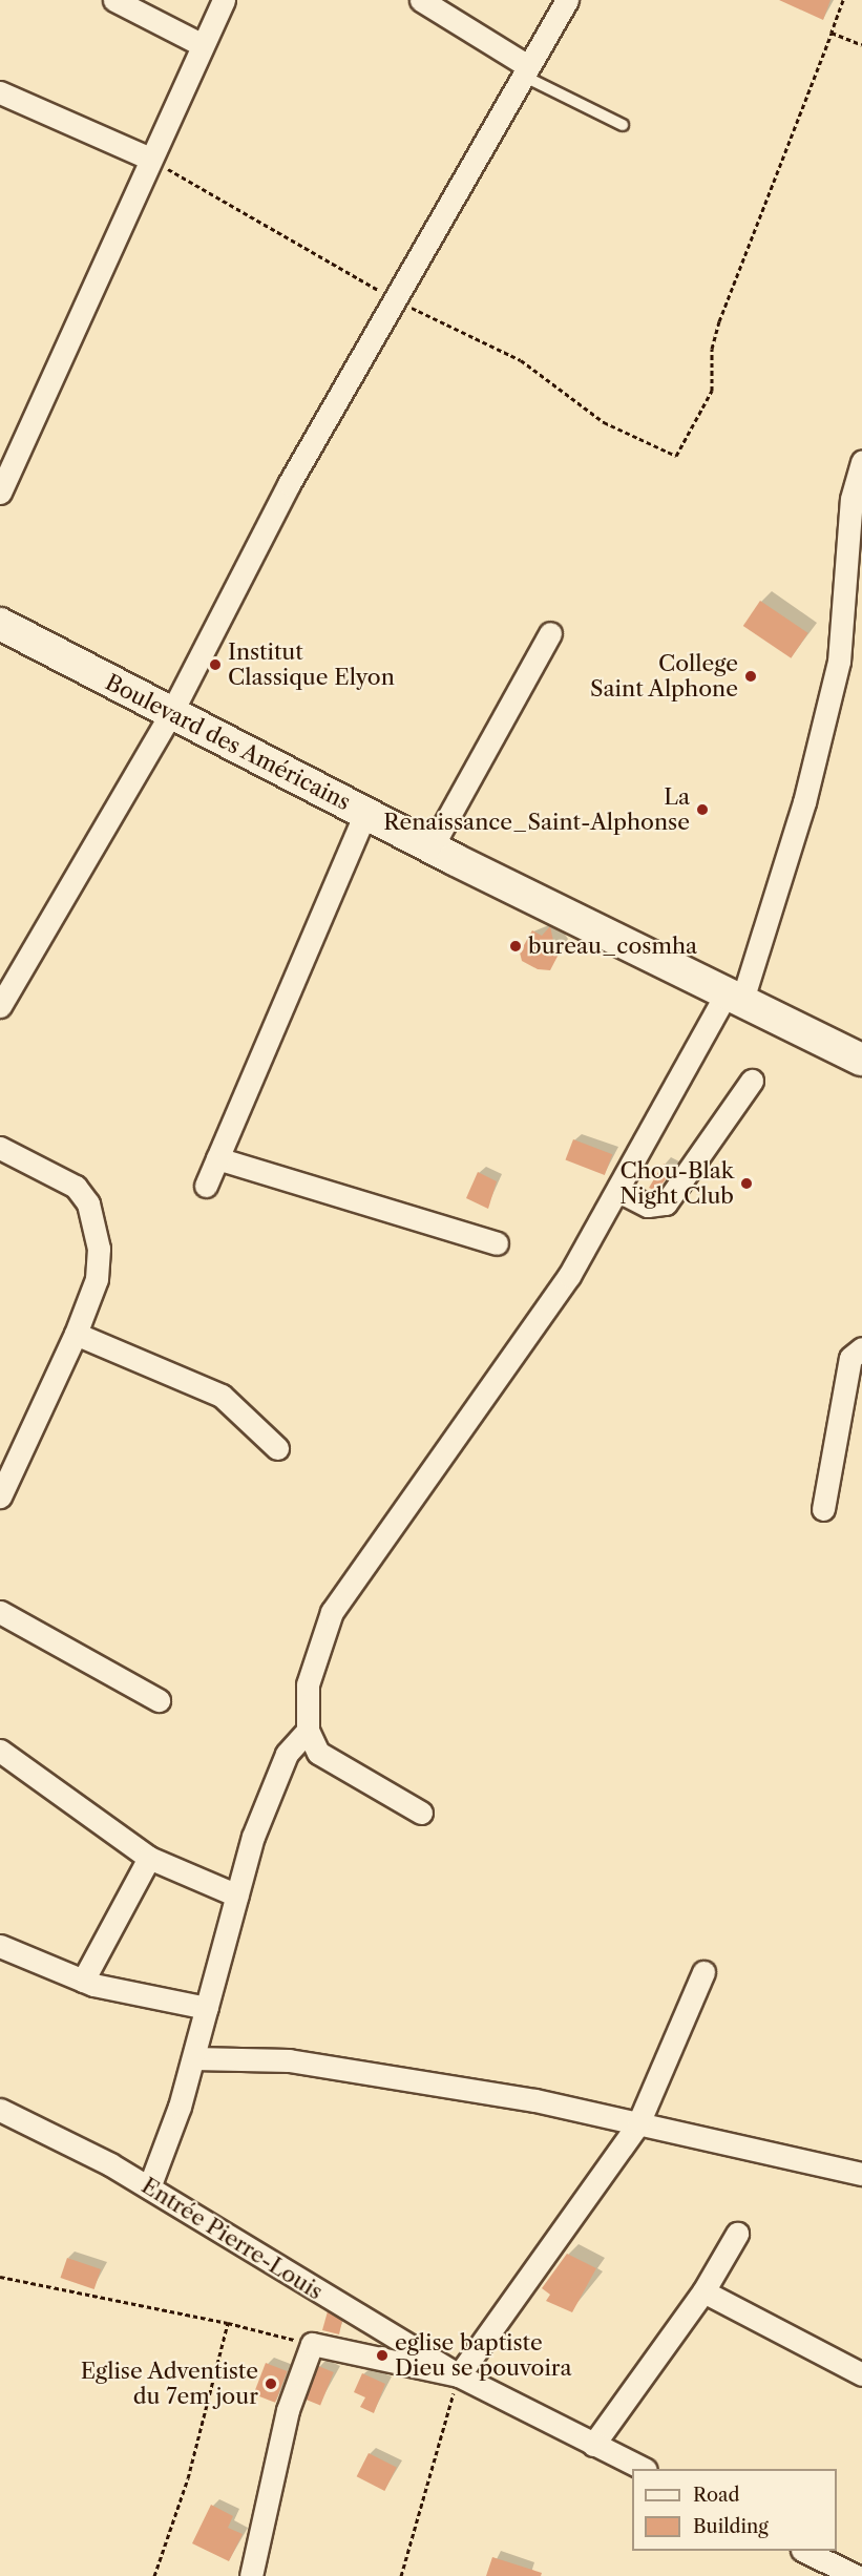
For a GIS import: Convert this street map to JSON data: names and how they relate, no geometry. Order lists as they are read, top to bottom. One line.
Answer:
{"streets":{"main road":["Boulevard des Américains"],"street":["Entrée Pierre-Louis"]},"places":["Institut Classique Elyon","College Saint Alphone","La Renaissance_Saint-Alphonse","bureau_cosmha","Chou-Blak Night Club","eglise baptiste Dieu se pouvoira","Eglise Adventiste du 7em jour"],"legend":["Road","Building"]}
